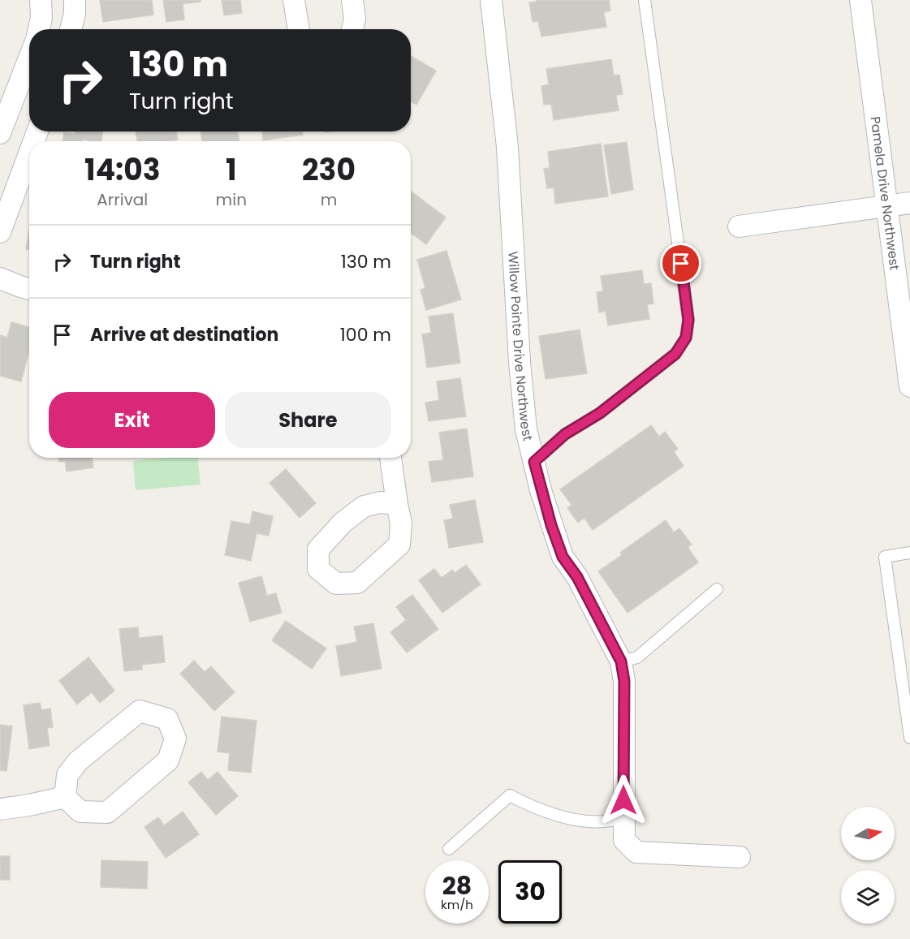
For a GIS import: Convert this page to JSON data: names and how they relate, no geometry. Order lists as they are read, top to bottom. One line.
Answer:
{"streets":{"street":["Pamela Drive Northwest","Willow Pointe Drive Northwest"]},"north":"right","page":{"turn":["130 m","Turn right"],"eta":["14:03","Arrival","1","min","230","m"],"list":[{"name":"Turn right","value":"130 m"},{"name":"Arrive at destination","value":"100 m"}],"buttons":["Exit","Share"],"speed":"28 km/h","limit":"30"}}
